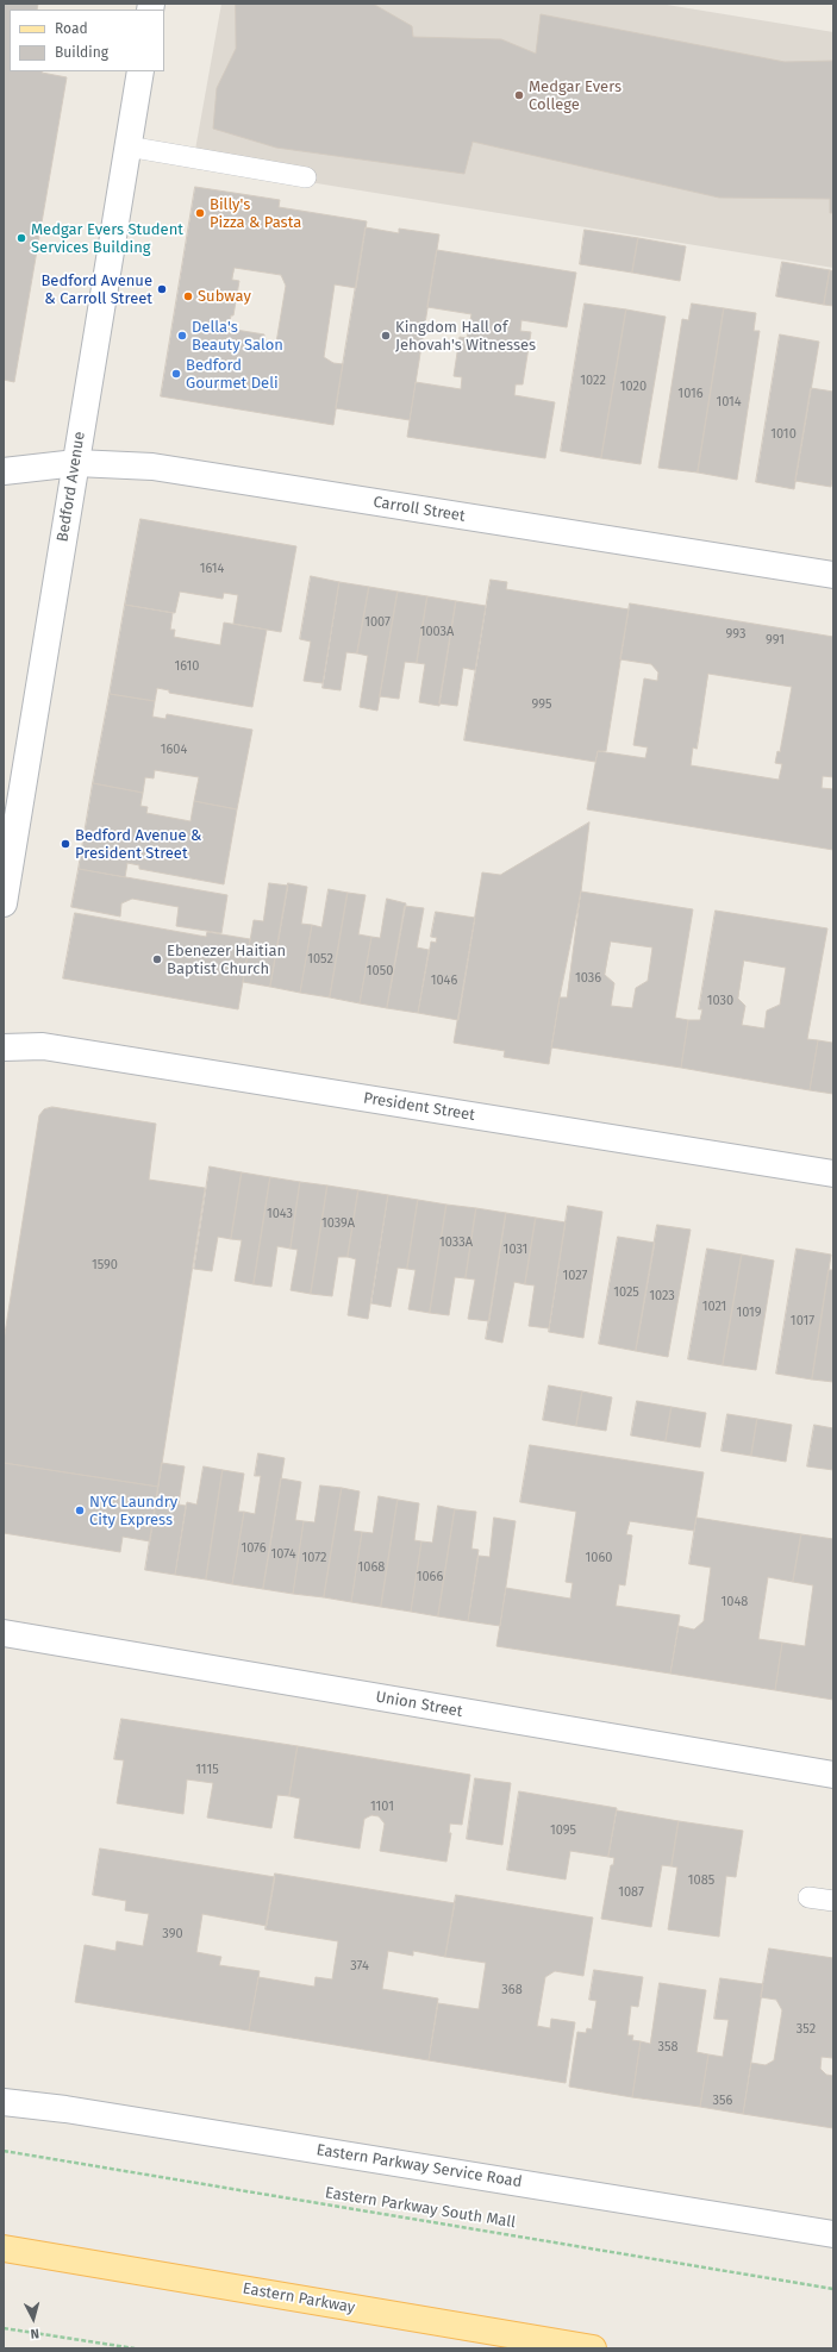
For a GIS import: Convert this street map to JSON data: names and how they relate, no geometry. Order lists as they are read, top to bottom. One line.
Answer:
{"streets":{"main road":["Eastern Parkway"],"street":["Bedford Avenue","Carroll Street","President Street","Union Street","Eastern Parkway Service Road"],"path":["Eastern Parkway South Mall"]},"crossings":[["Bedford Avenue","Carroll Street"]],"places":["Medgar Evers College","Billy's Pizza & Pasta","Medgar Evers Student Services Building","Bedford Avenue & Carroll Street","Subway","Della's Beauty Salon","Kingdom Hall of Jehovah's Witnesses","Bedford Gourmet Deli","Bedford Avenue & President Street","Ebenezer Haitian Baptist Church","NYC Laundry City Express"],"house_numbers":["1022","1020","1016","1014","1010","1614","1007","1003A","993","991","1610","995","1604","1052","1050","1036","1046","1030","1043","1039A","1033A","1031","1590","1027","1025","1023","1021","1019","1017","1076","1074","1072","1060","1068","1066","1048","1115","1101","1095","1085","1087","390","374","368","352","358","356"],"legend":["Road","Building"],"north":"bottom"}
